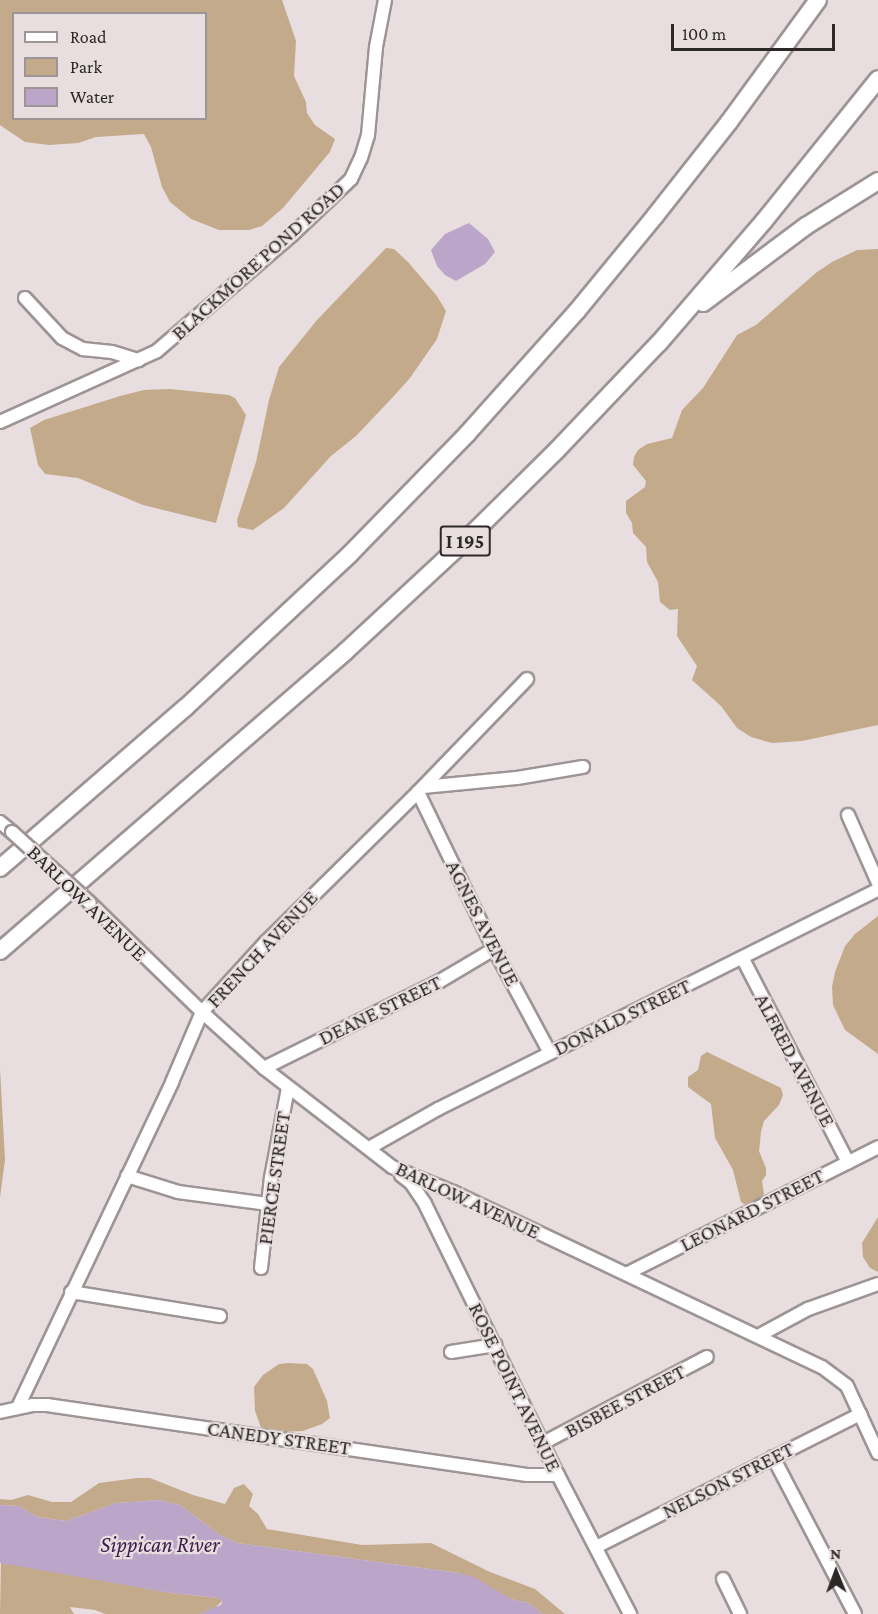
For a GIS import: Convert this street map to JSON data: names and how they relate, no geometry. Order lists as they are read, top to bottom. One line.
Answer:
{"streets":{"highway":["I 195"],"street":["BLACKMORE POND ROAD","BARLOW AVENUE","AGNES AVENUE","FRENCH AVENUE","DEANE STREET","DONALD STREET","ALFRED AVENUE","PIERCE STREET","LEONARD STREET","ROSE POINT AVENUE","BISBEE STREET","CANEDY STREET","NELSON STREET"]},"crossings":[["BARLOW AVENUE","FRENCH AVENUE"],["BARLOW AVENUE","DEANE STREET"],["BARLOW AVENUE","DONALD STREET"],["BARLOW AVENUE","PIERCE STREET"],["BARLOW AVENUE","LEONARD STREET"],["BARLOW AVENUE","ROSE POINT AVENUE"],["BARLOW AVENUE","NELSON STREET"],["AGNES AVENUE","FRENCH AVENUE"],["AGNES AVENUE","DEANE STREET"],["AGNES AVENUE","DONALD STREET"],["FRENCH AVENUE","CANEDY STREET"],["DONALD STREET","ALFRED AVENUE"],["ALFRED AVENUE","LEONARD STREET"],["ROSE POINT AVENUE","BISBEE STREET"],["ROSE POINT AVENUE","CANEDY STREET"],["ROSE POINT AVENUE","NELSON STREET"]],"water":["Sippican River"],"legend":["Road","Park","Water"],"scale_bar":"100 m","north":"top"}
